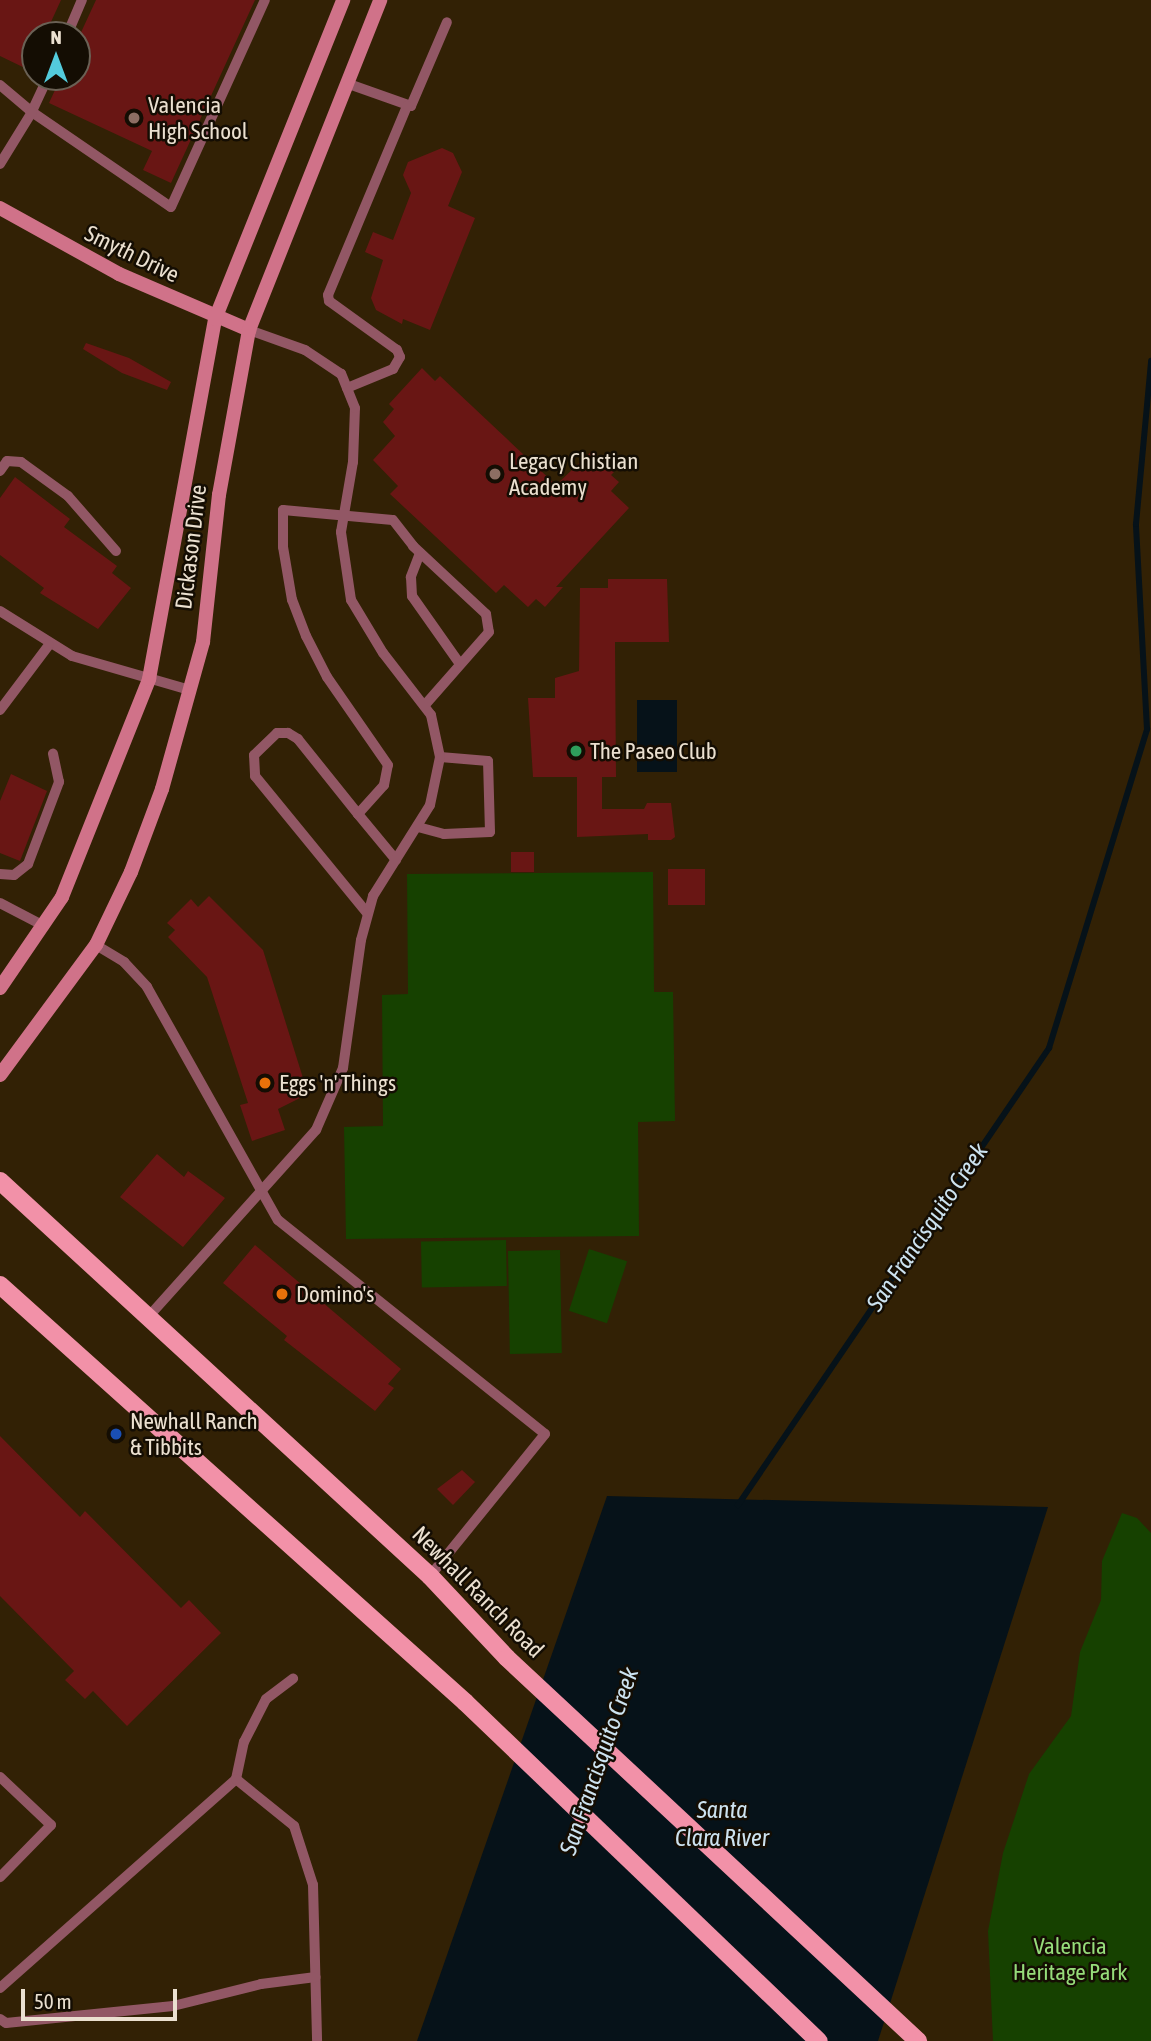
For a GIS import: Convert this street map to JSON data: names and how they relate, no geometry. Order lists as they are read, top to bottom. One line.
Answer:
{"streets":{"main road":["Newhall Ranch Road"],"street":["Smyth Drive","Dickason Drive"]},"crossings":[["Smyth Drive","Dickason Drive"]],"water":["San Francisquito Creek","Santa Clara River"],"parks":["Valencia Heritage Park"],"places":["Valencia High School","Legacy Chistian Academy","The Paseo Club","Eggs 'n' Things","Domino's","Newhall Ranch & Tibbits"],"scale_bar":"50 m","north":"top"}
